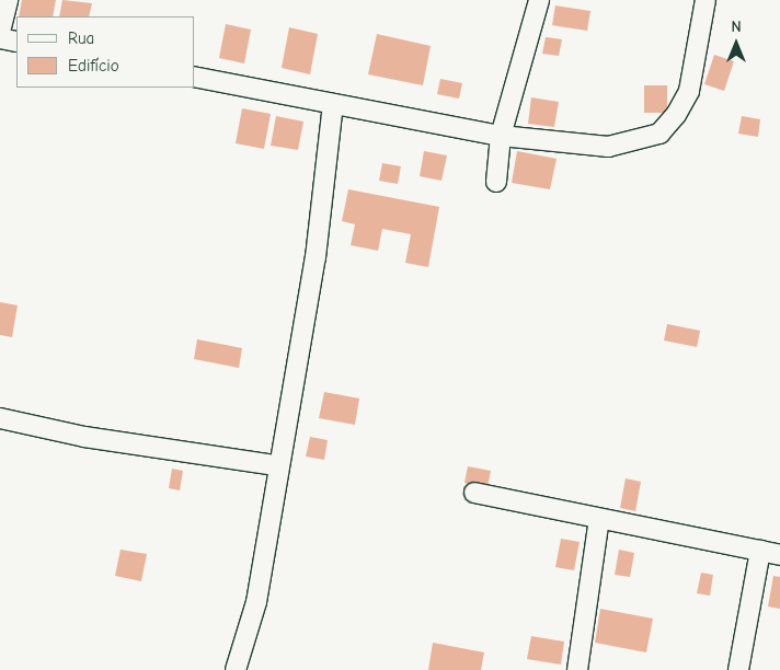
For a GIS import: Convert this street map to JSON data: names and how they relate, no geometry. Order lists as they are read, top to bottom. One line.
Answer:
{"legend":["Rua","Edifício"],"north":"top"}
